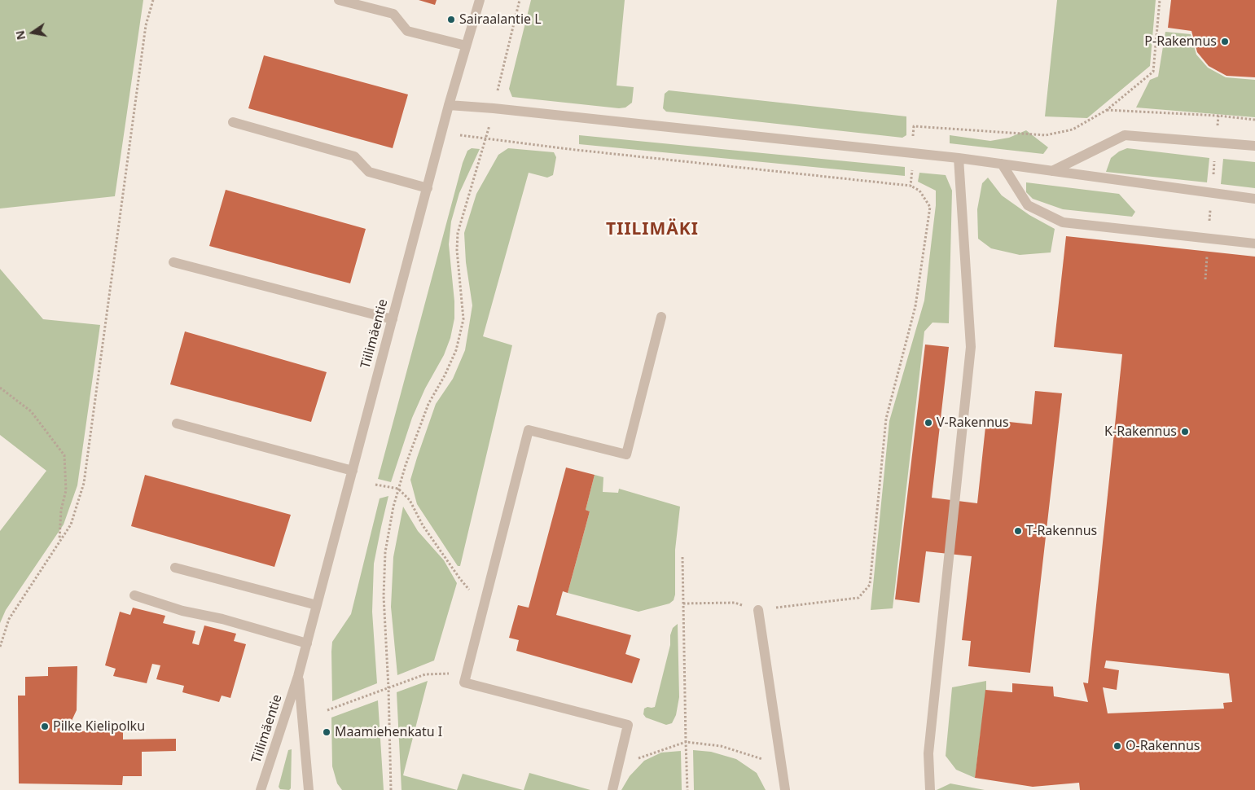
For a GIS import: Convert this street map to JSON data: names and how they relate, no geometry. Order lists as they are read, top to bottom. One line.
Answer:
{"streets":{"street":["Tiilimäentie"]},"districts":["TIILIMÄKI"],"places":["Sairaalantie L","P-Rakennus","V-Rakennus","K-Rakennus","T-Rakennus","Pilke Kielipolku","Maamiehenkatu I","O-Rakennus"],"north":"left"}
